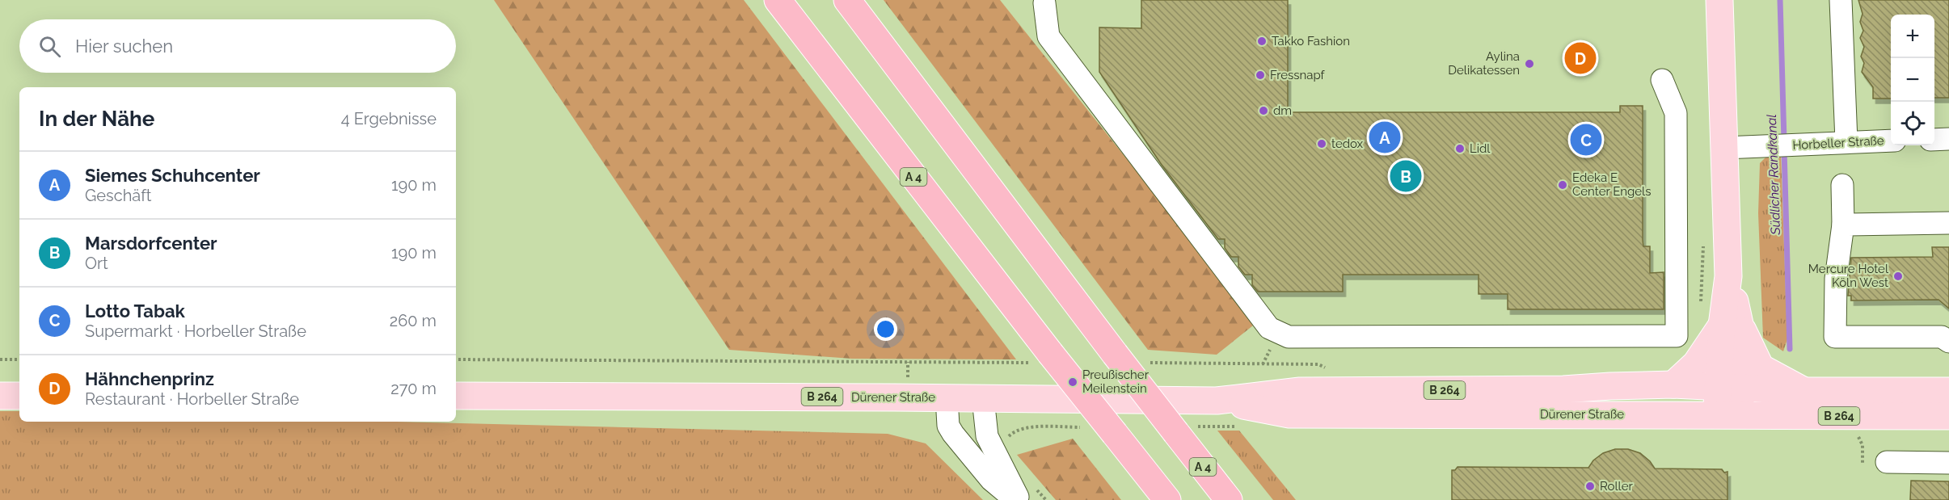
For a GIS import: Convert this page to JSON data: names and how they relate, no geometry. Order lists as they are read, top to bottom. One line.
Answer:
{"streets":{"highway":["A 4"],"main road":["B 264","Dürener Straße"],"street":["Horbeller Straße"]},"crossings":[["B 264","Dürener Straße"]],"water":["Südlicher Randkanal"],"places":["Takko Fashion","Aylina Delikatessen","Fressnapf","dm","tedox","Lidl","Edeka E Center Engels","Mercure Hotel Köln West","Preußischer Meilenstein","Roller"],"page":{"map_buttons":["+","−"],"search":"Hier suchen","pins":["D","A","C","B"],"heading":["In der Nähe","4 Ergebnisse"],"list":[{"mark":"A","name":"Siemes Schuhcenter","note":"Geschäft","value":"190 m"},{"mark":"B","name":"Marsdorfcenter","note":"Ort","value":"190 m"},{"mark":"C","name":"Lotto Tabak","note":"Supermarkt · Horbeller Straße","value":"260 m"},{"mark":"D","name":"Hähnchenprinz","note":"Restaurant · Horbeller Straße","value":"270 m"}]}}
